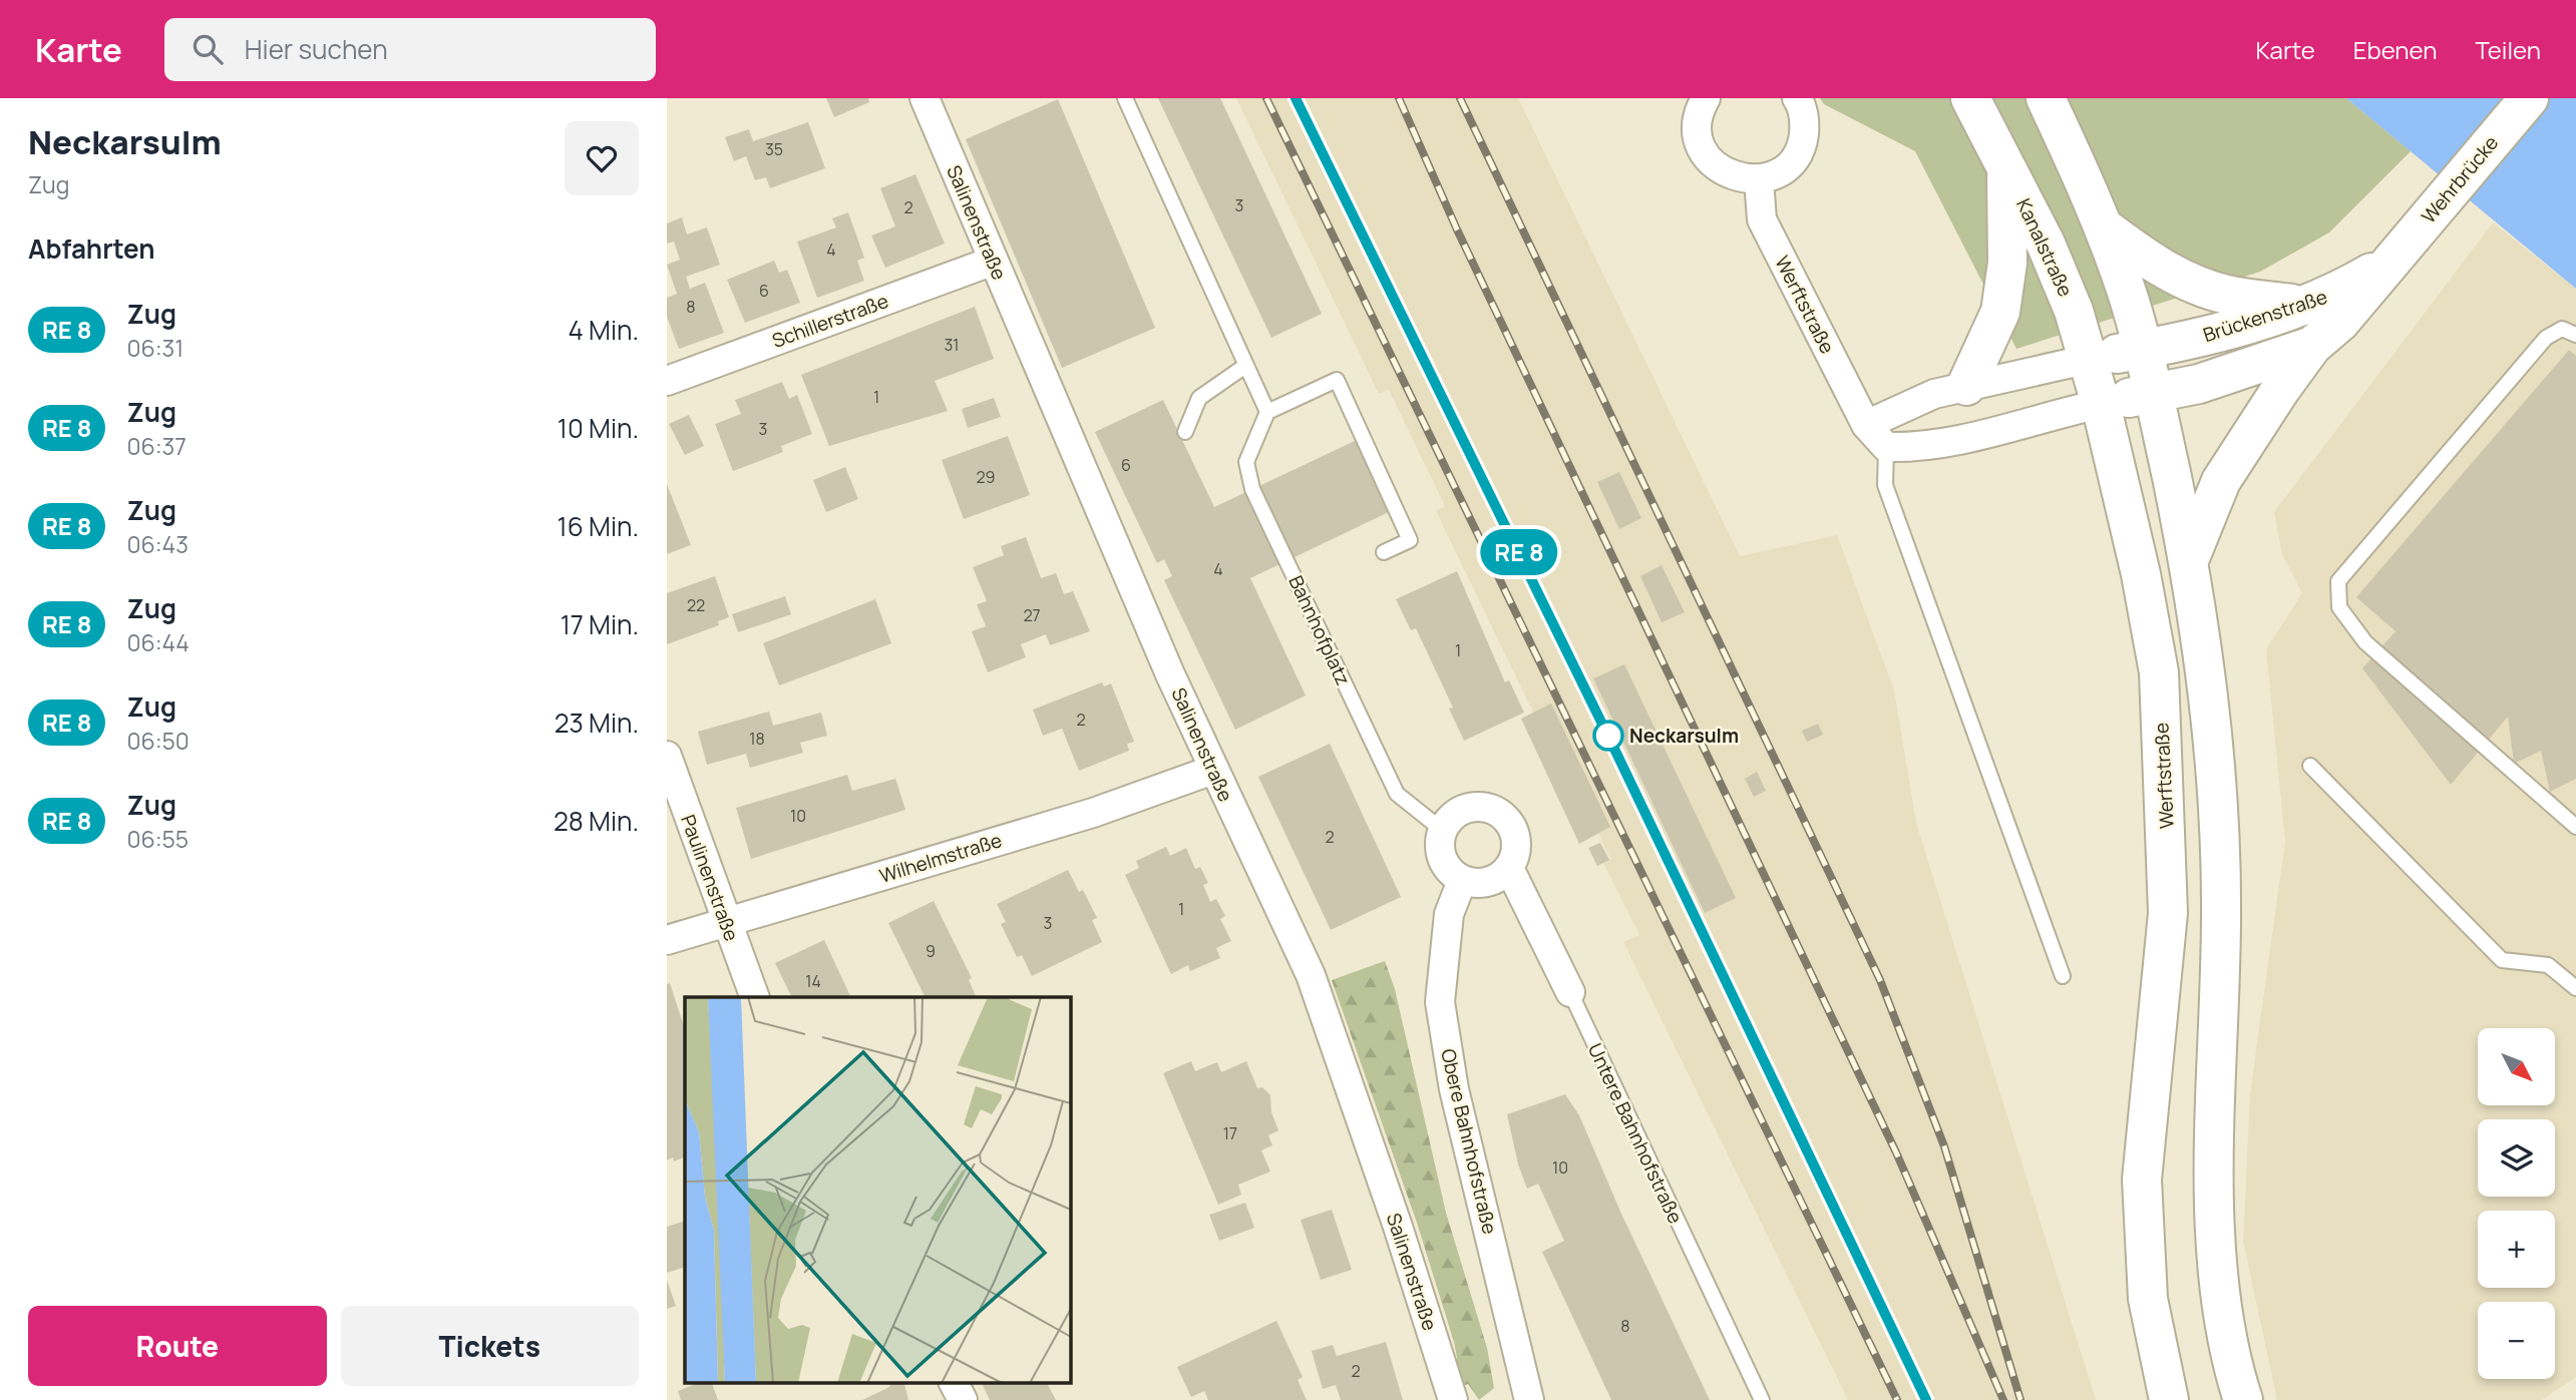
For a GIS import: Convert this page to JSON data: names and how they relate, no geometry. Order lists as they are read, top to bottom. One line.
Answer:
{"streets":{"main road":["Wehrbrücke","Kanalstraße","Werftstraße","Brückenstraße"],"street":["Salinenstraße","Schillerstraße","Wilhelmstraße","Paulinenstraße","Untere Bahnhofstraße","Obere Bahnhofstraße"],"lane":["Bahnhofplatz"]},"crossings":[["Wehrbrücke","Brückenstraße"],["Salinenstraße","Schillerstraße"],["Salinenstraße","Wilhelmstraße"],["Kanalstraße","Werftstraße"],["Kanalstraße","Brückenstraße"],["Werftstraße","Brückenstraße"],["Bahnhofplatz","Untere Bahnhofstraße"],["Bahnhofplatz","Obere Bahnhofstraße"],["Wilhelmstraße","Paulinenstraße"],["Untere Bahnhofstraße","Obere Bahnhofstraße"]],"places":["Neckarsulm"],"house_numbers":["35","3","2","4","6","8","31","1","3","6","29","4","22","27","1","2","18","10","2","1","3","9","14","17","10","8","2"],"north":"bottom right","page":{"header":"Karte","search":"Hier suchen","nav":["Karte","Ebenen","Teilen"],"heading":[["Neckarsulm","Zug"],"Abfahrten"],"on_map":"RE 8","list":[{"mark":"RE 8","name":"Zug","note":"06:31","value":"4 Min."},{"mark":"RE 8","name":"Zug","note":"06:37","value":"10 Min."},{"mark":"RE 8","name":"Zug","note":"06:43","value":"16 Min."},{"mark":"RE 8","name":"Zug","note":"06:44","value":"17 Min."},{"mark":"RE 8","name":"Zug","note":"06:50","value":"23 Min."},{"mark":"RE 8","name":"Zug","note":"06:55","value":"28 Min."}],"map_buttons":["+","−"],"buttons":["Route","Tickets"]}}
